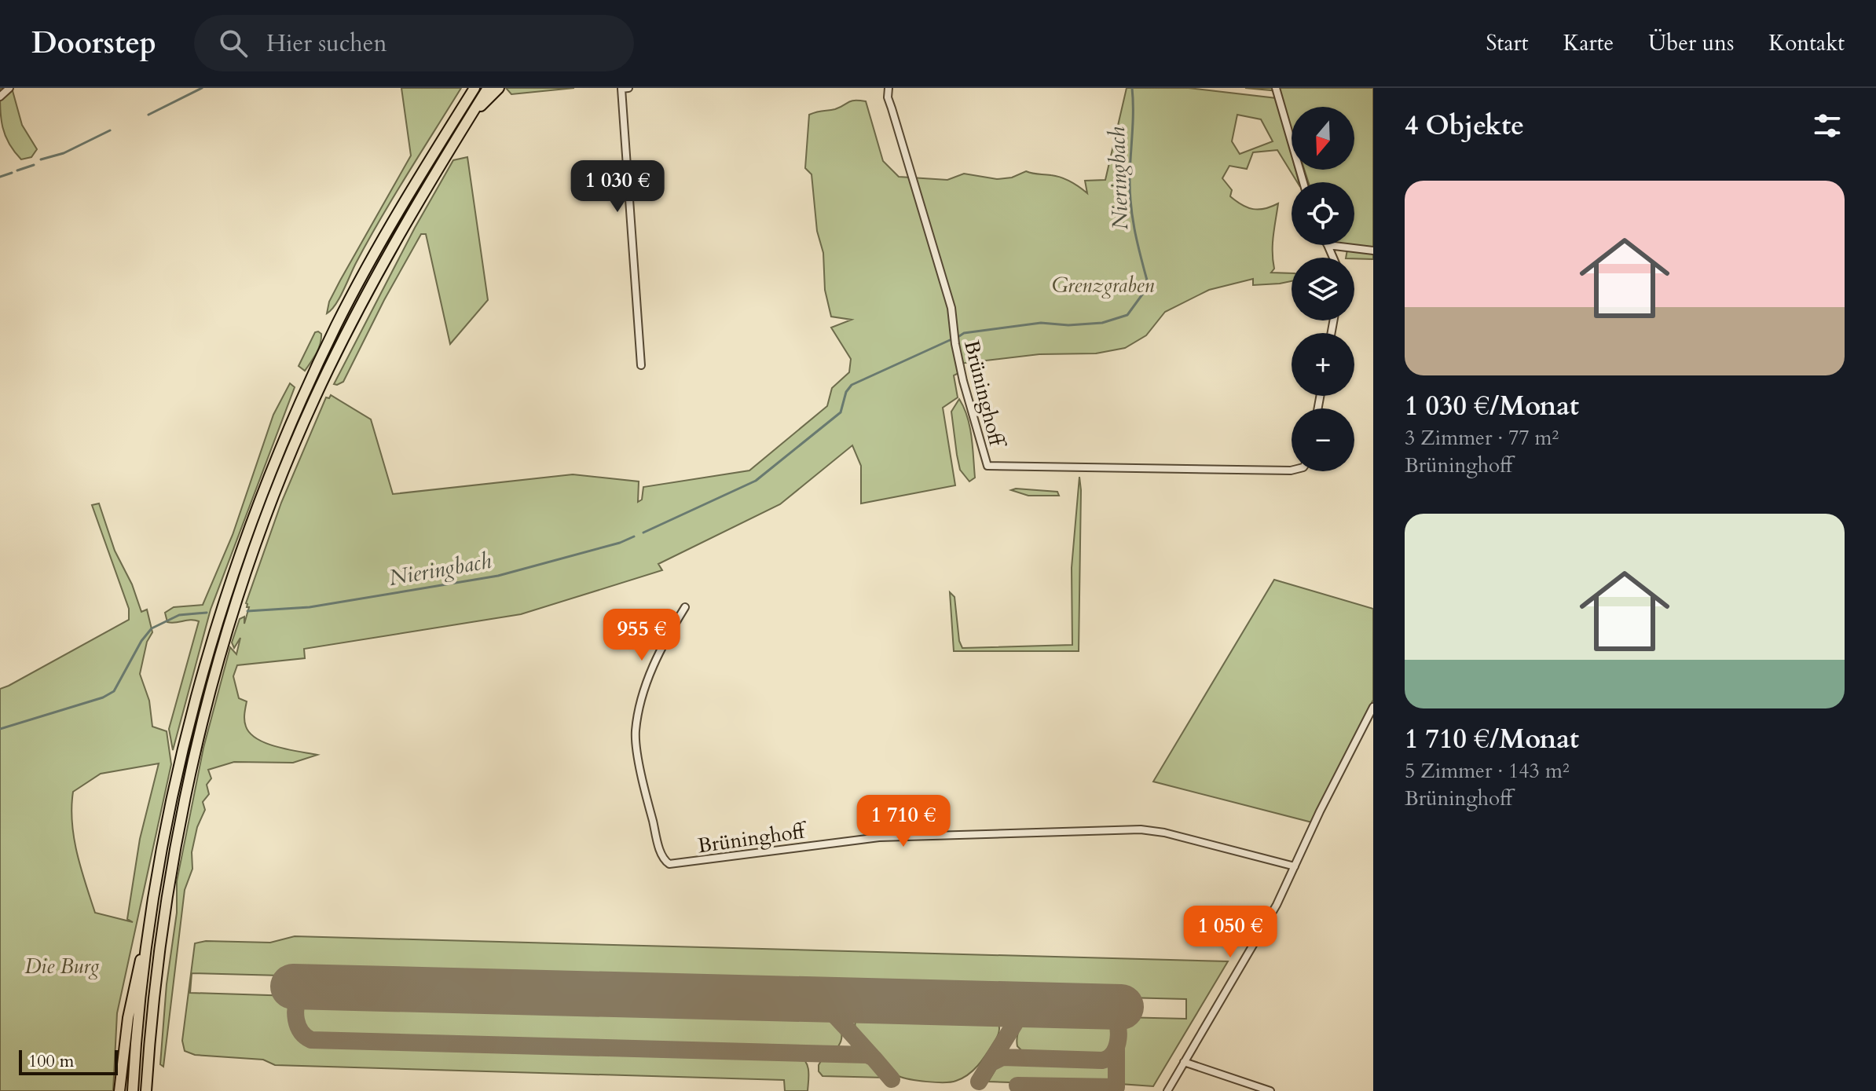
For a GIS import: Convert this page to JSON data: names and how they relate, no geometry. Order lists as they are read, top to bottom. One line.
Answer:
{"streets":{"street":["Brüninghoff"]},"water":["Nieringbach"],"parks":["Grenzgraben","Die Burg"],"scale_bar":"100 m","north":"bottom","page":{"header":"Doorstep","search":"Hier suchen","nav":["Start","Karte","Über uns","Kontakt"],"heading":"4 Objekte","map_buttons":["+","−"],"price":["1 030 €","955 €","1 710 €","1 050 €"],"list":[{"name":"1 030 €/Monat","note":"3 Zimmer · 77 m² · Brüninghoff"},{"name":"1 710 €/Monat","note":"5 Zimmer · 143 m² · Brüninghoff"}],"scale":"100 m"}}
